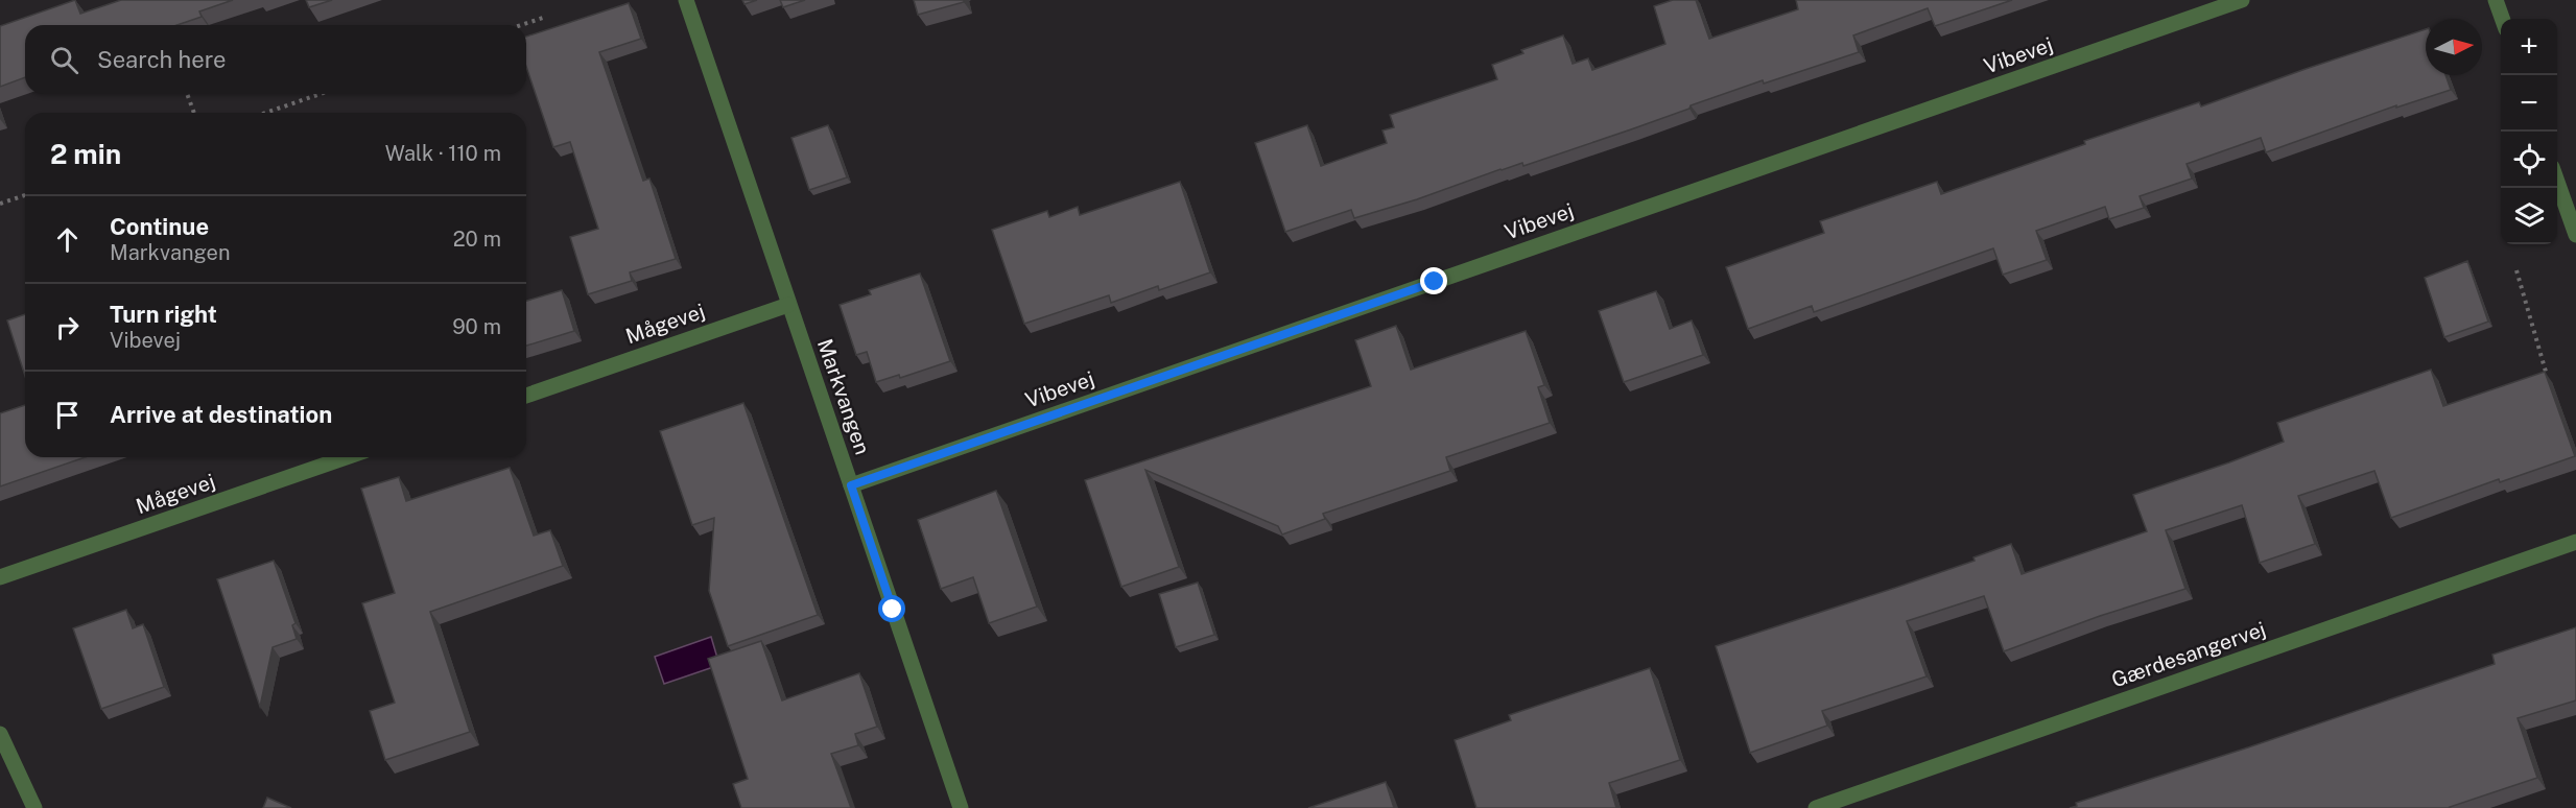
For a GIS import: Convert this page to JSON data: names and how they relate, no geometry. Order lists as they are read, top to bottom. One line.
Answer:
{"streets":{"street":["Vibevej","Mågevej","Markvangen","Gærdesangervej"]},"crossings":[["Vibevej","Markvangen"],["Mågevej","Markvangen"]],"north":"right","page":{"map_buttons":["+","−"],"search":"Search here","heading":["2 min","Walk · 110 m"],"list":[["Continue","Markvangen","20 m"],["Turn right","Vibevej","90 m"],"Arrive at destination"]}}
